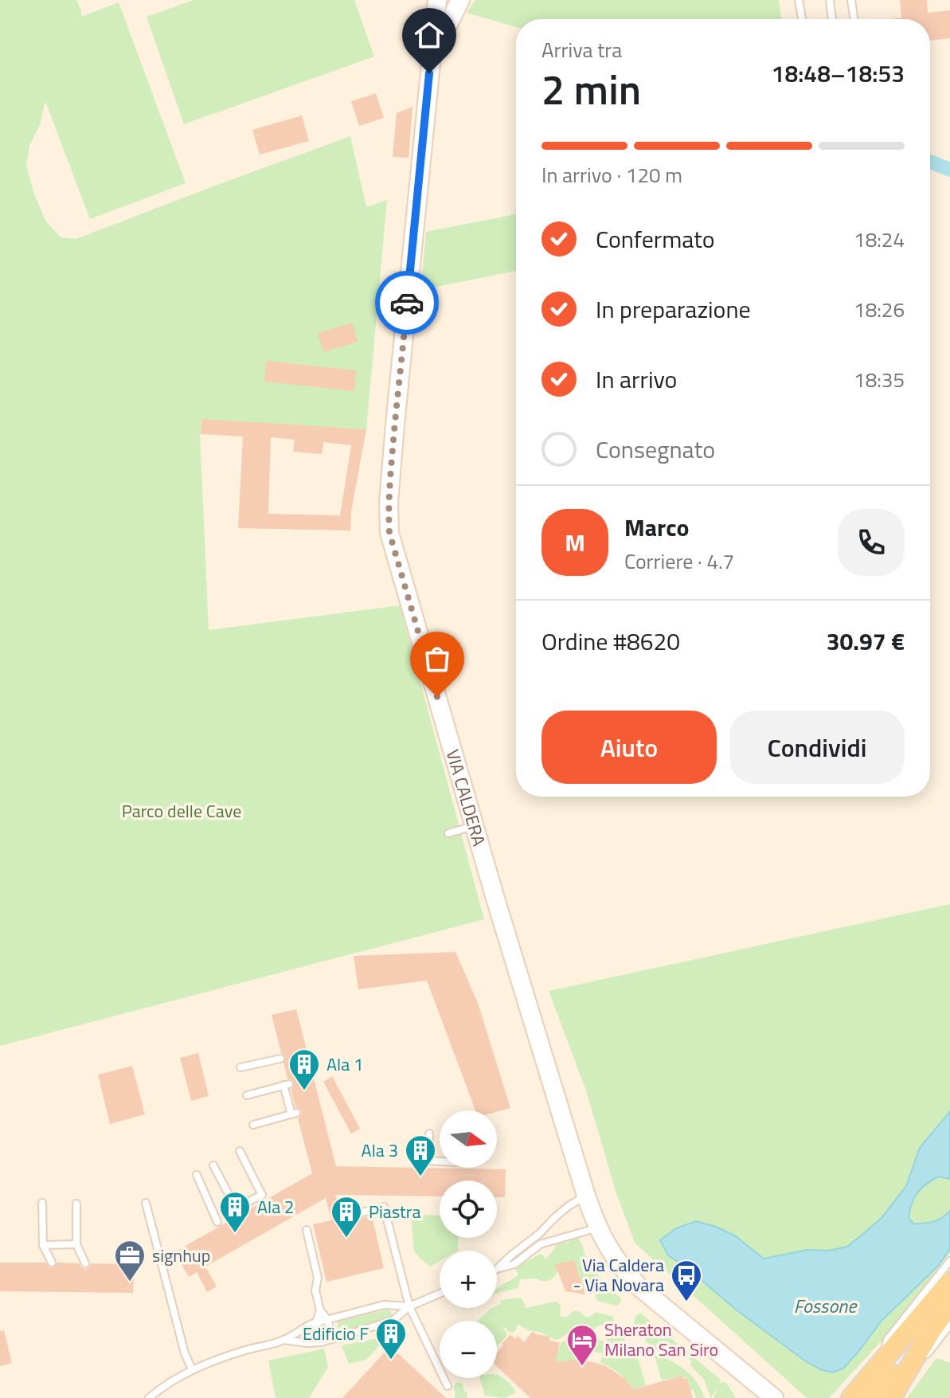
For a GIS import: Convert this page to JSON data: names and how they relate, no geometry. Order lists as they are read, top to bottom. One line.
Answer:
{"streets":{"street":["VIA CALDERA"]},"water":["Fossone"],"parks":["Parco delle Cave"],"places":{"building":["Ala 1","Ala 3","Ala 2","Piastra","Edificio F"],"office":["signhup"],"bus stop":["Via Caldera - Via Novara"],"hotel":["Sheraton Milano San Siro"]},"north":"right","page":{"heading":["2 min","Arriva tra","18:48–18:53"],"panel":["Marco","Corriere · 4.7","Ordine #8620","30.97 €"],"bar":"In arrivo · 120 m","list":[["Confermato","18:24"],["In preparazione","18:26"],["In arrivo","18:35"],"Consegnato"],"round":"M","buttons":["Aiuto","Condividi"],"map_buttons":["+","−"]}}
